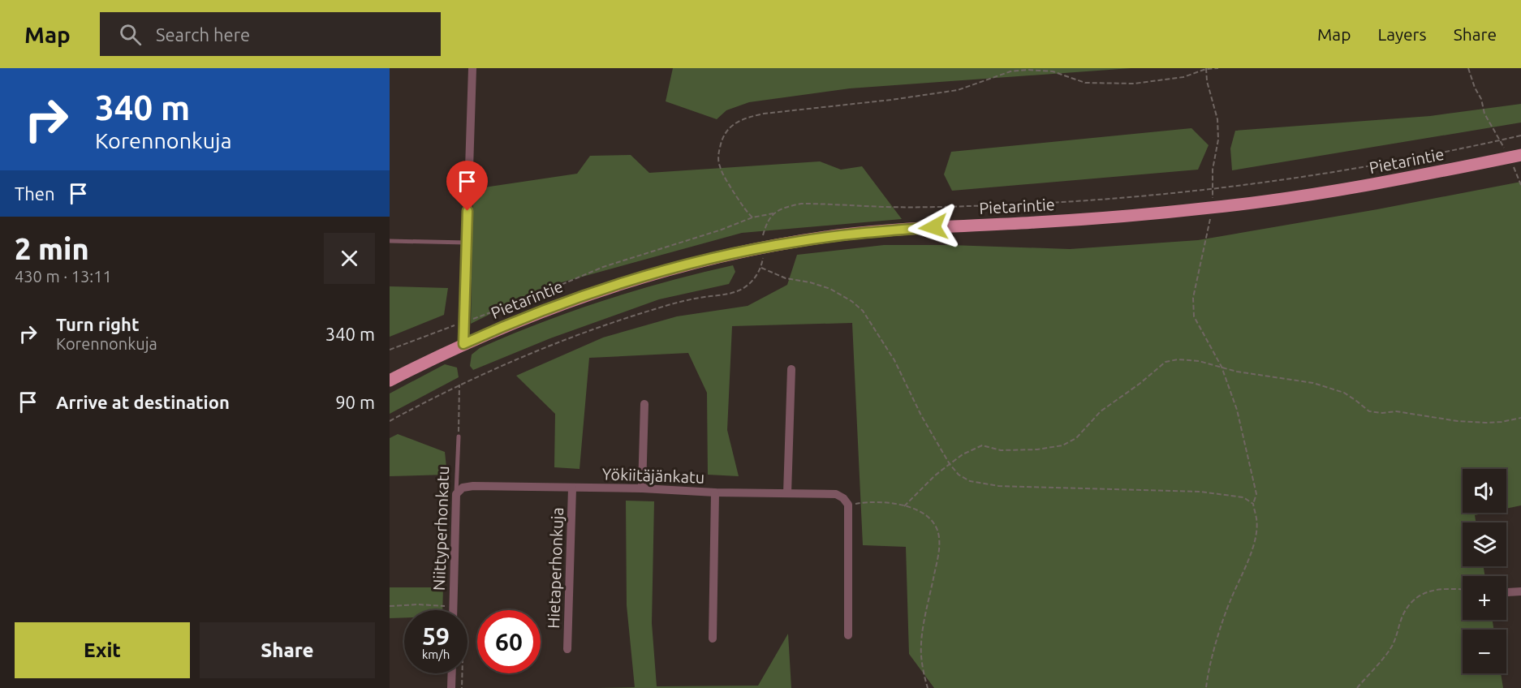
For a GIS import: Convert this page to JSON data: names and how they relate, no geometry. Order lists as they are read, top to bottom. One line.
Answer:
{"streets":{"main road":["Pietarintie"],"street":["Yökiitäjänkatu","Niittyperhonkatu","Hietaperhonkuja"]},"crossings":[["Yökiitäjänkatu","Niittyperhonkatu"],["Yökiitäjänkatu","Hietaperhonkuja"]],"page":{"header":"Map","search":"Search here","nav":["Map","Layers","Share"],"turn":["340 m","Korennonkuja"],"then":"Then","heading":["2 min","430 m · 13:11"],"list":[{"name":"Turn right","note":"Korennonkuja","value":"340 m"},{"name":"Arrive at destination","value":"90 m"}],"map_buttons":["+","−"],"speed":"59 km/h","limit":"60","buttons":["Exit","Share"]}}
